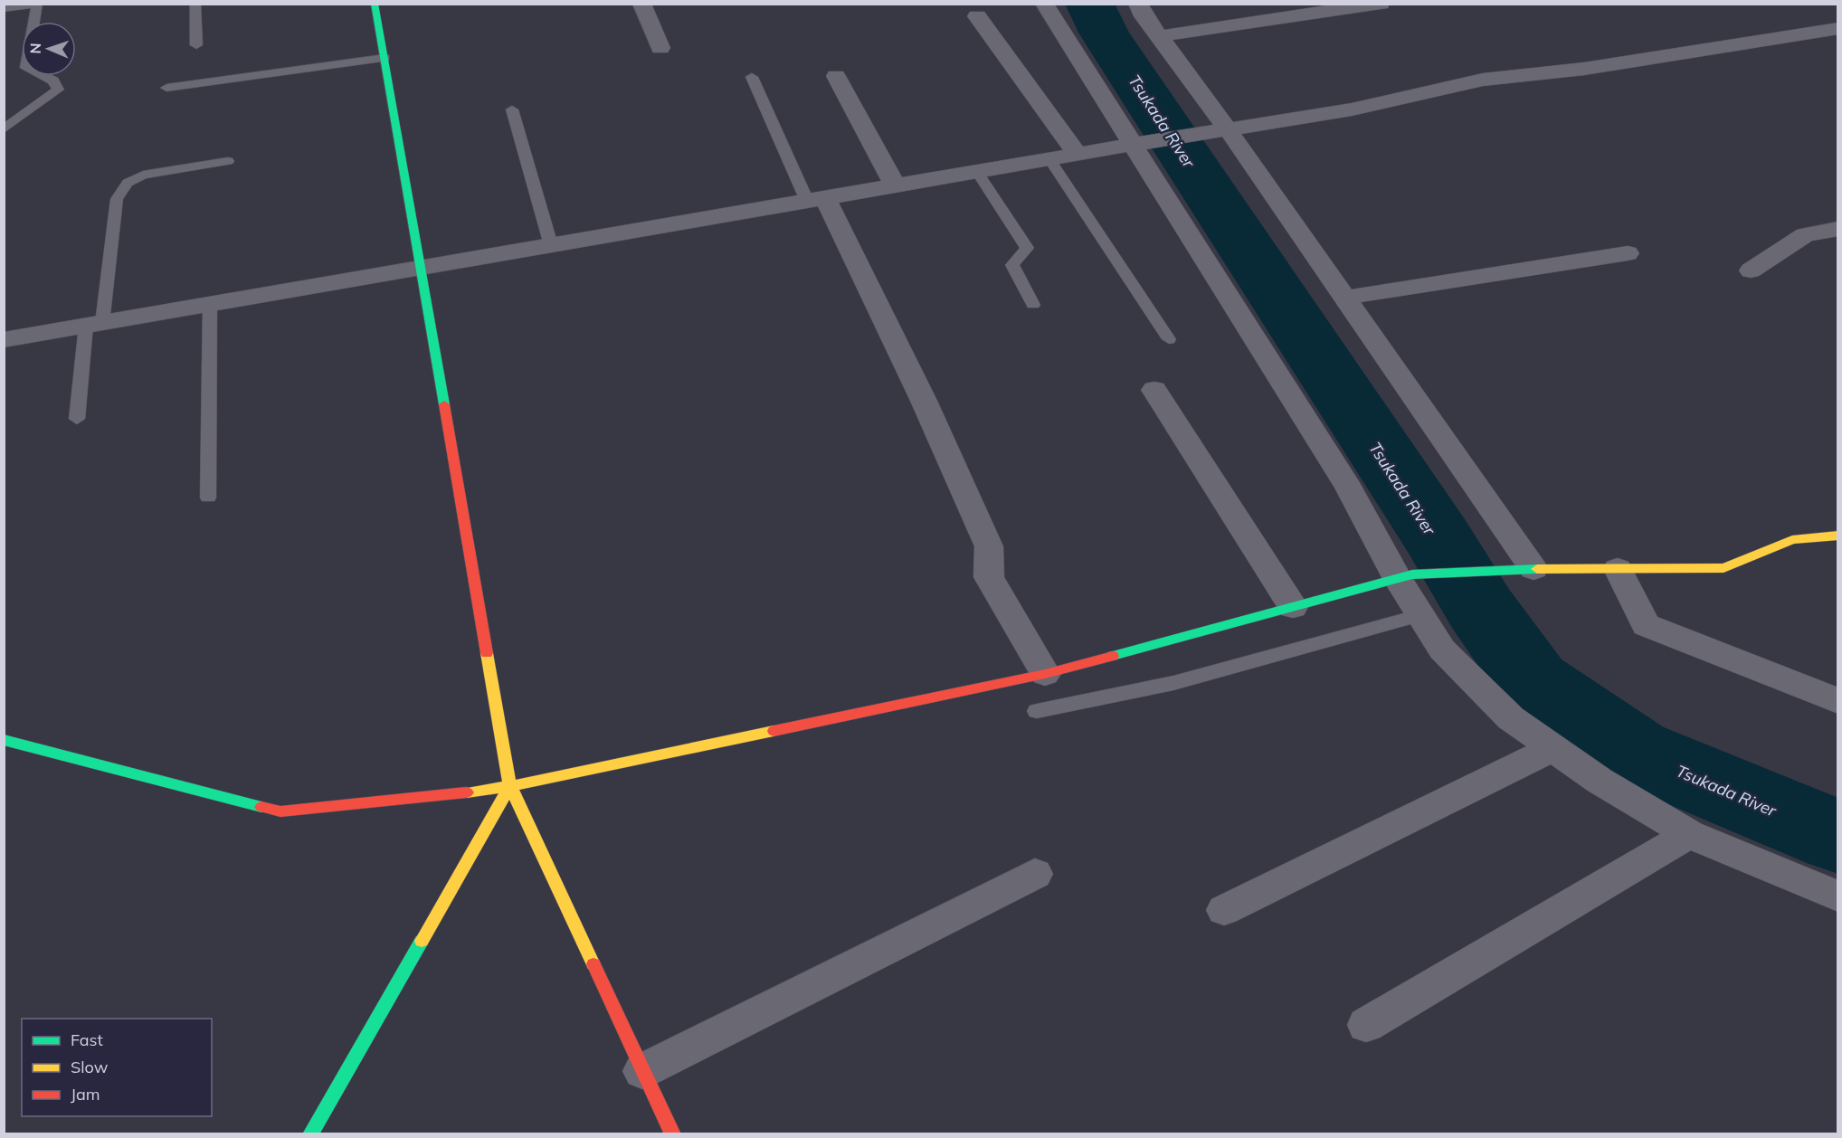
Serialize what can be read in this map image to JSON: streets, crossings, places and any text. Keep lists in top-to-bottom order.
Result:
{
  "water": ["Tsukada River"],
  "legend": ["Fast", "Slow", "Jam"],
  "north": "left"
}
